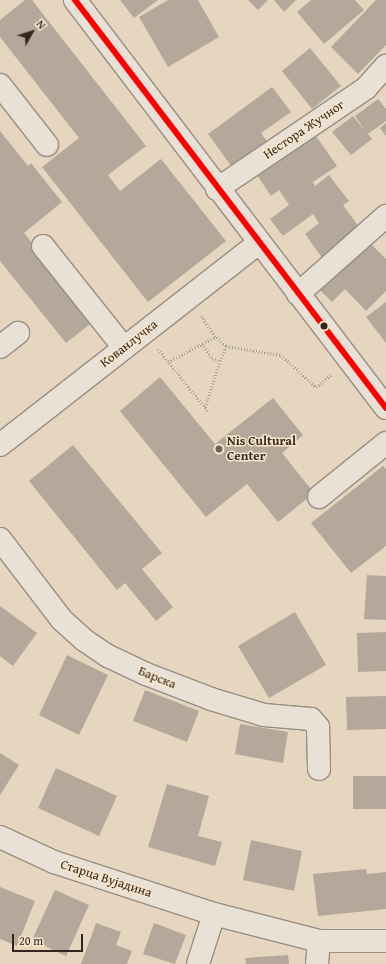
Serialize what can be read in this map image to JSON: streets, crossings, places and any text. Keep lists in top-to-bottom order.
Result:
{
  "streets": {
    "street": [
      "Нестора Жучног",
      "Кованлучка",
      "Барска",
      "Старца Вујадина"
    ]
  },
  "places": ["Nis Cultural Center"],
  "scale_bar": "20 m",
  "north": "top right"
}
